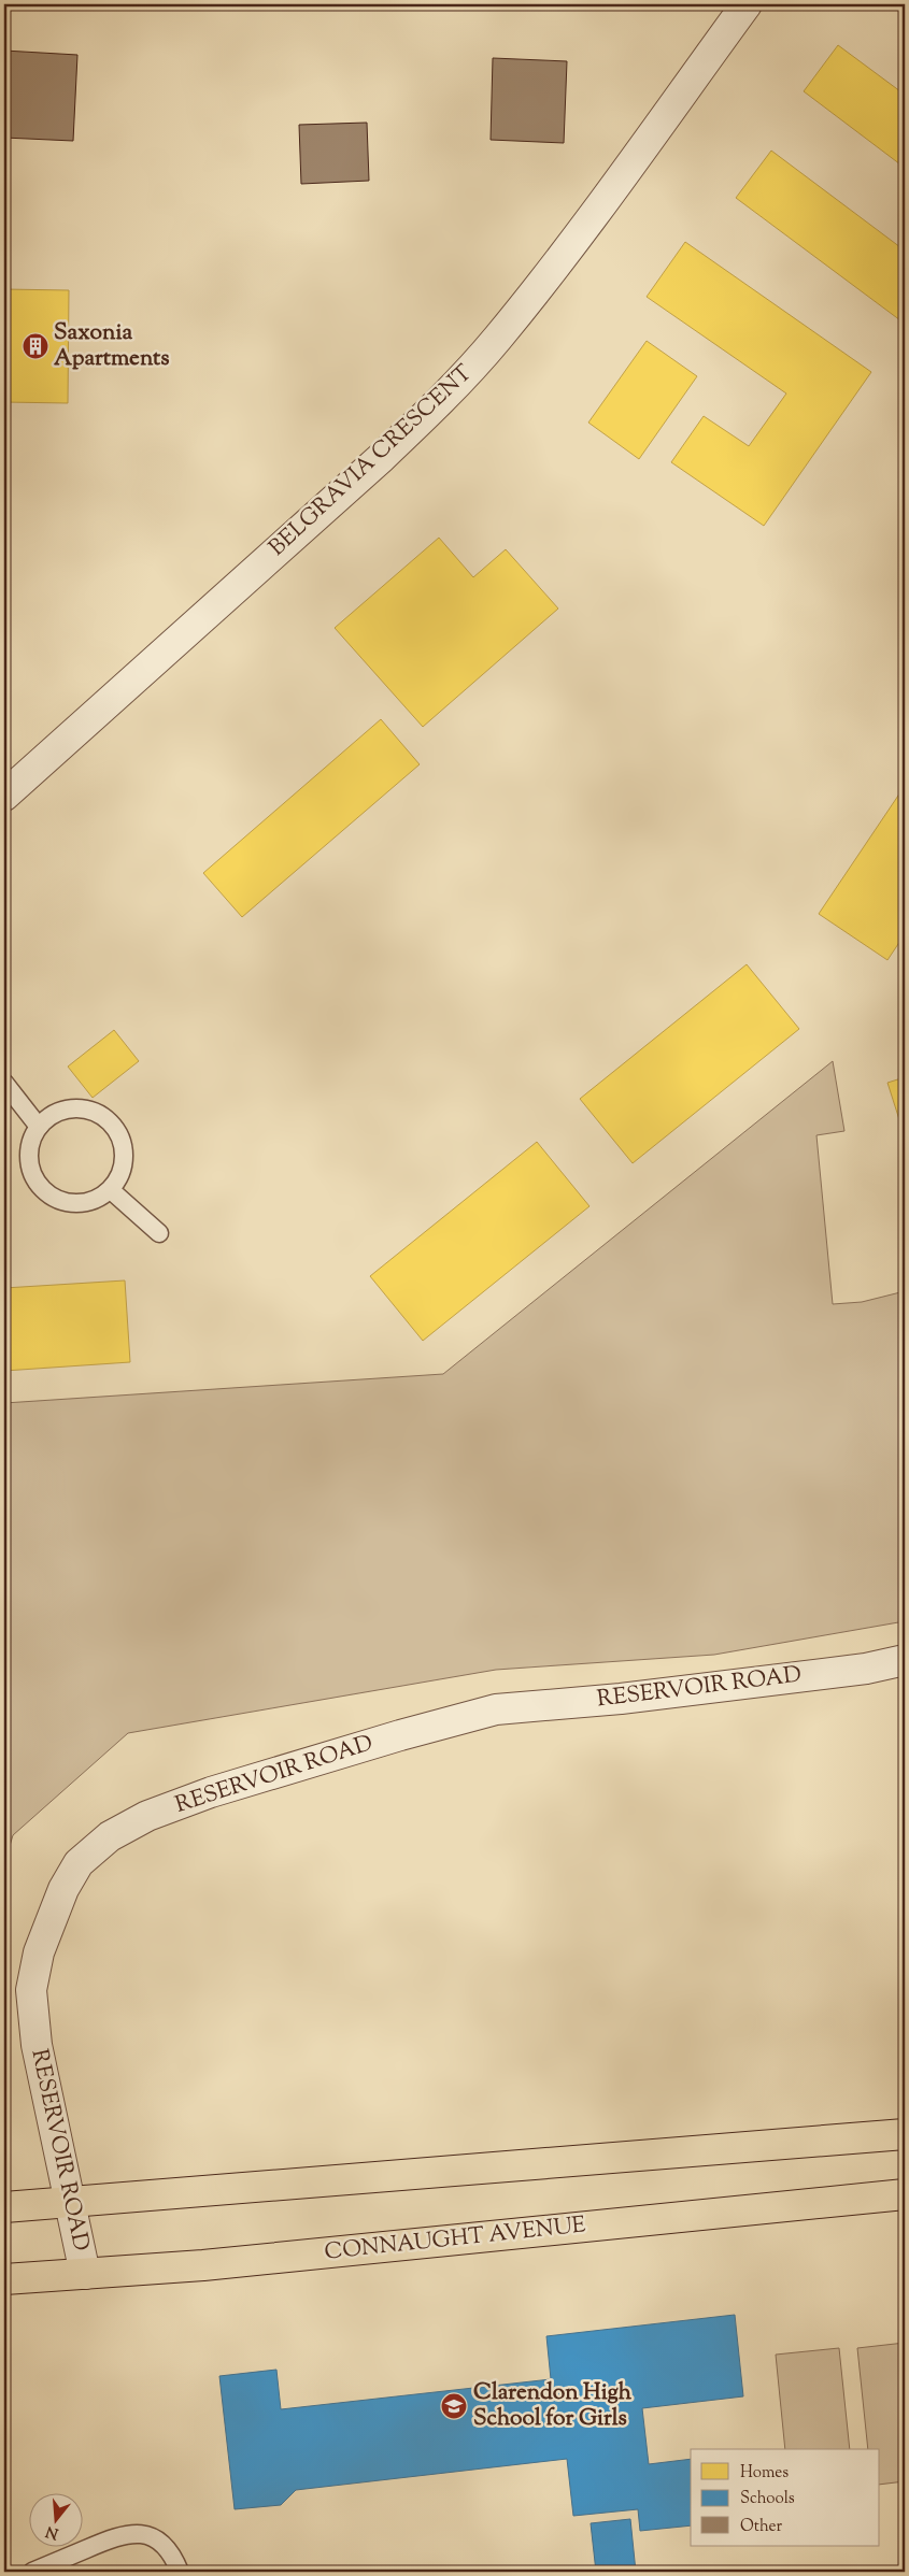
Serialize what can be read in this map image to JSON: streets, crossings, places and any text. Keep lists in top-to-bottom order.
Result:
{
  "streets": {
    "main road": ["CONNAUGHT AVENUE"],
    "street": ["BELGRAVIA CRESCENT", "RESERVOIR ROAD"]
  },
  "crossings": [
    ["RESERVOIR ROAD", "CONNAUGHT AVENUE"]
  ],
  "places": {
    "building": ["Saxonia Apartments"],
    "school or university": ["Clarendon High School for Girls"]
  },
  "legend": ["Homes", "Schools", "Other"],
  "north": "bottom"
}
